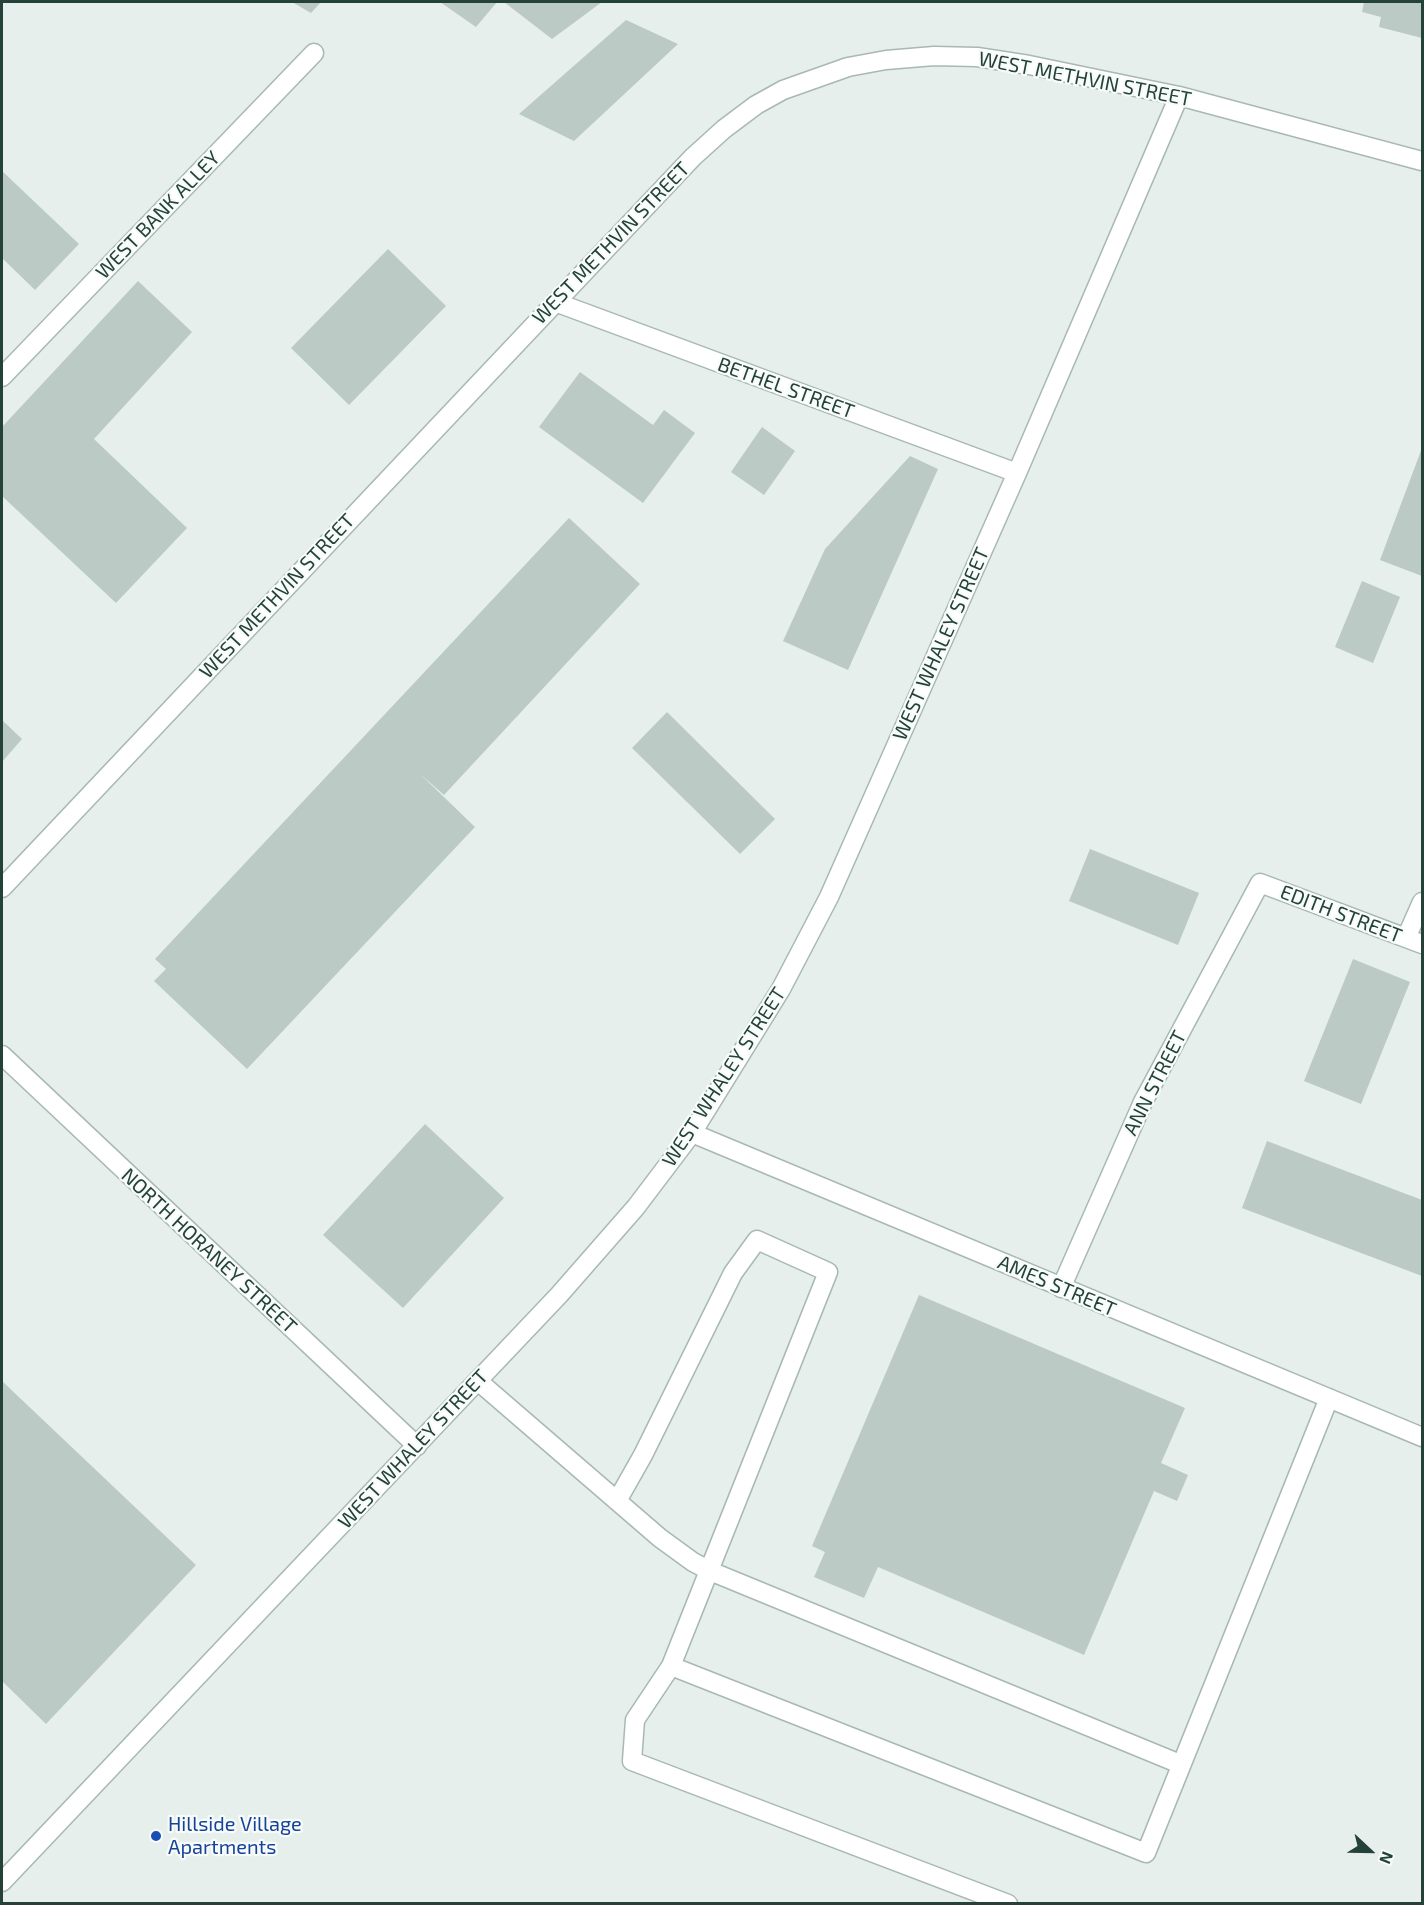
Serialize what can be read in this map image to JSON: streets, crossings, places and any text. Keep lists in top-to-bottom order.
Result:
{
  "streets": {
    "street": [
      "WEST METHVIN STREET",
      "WEST BANK ALLEY",
      "BETHEL STREET",
      "WEST WHALEY STREET",
      "EDITH STREET",
      "ANN STREET",
      "NORTH HORANEY STREET",
      "AMES STREET"
    ]
  },
  "crossings": [
    ["WEST METHVIN STREET", "BETHEL STREET"],
    ["WEST METHVIN STREET", "WEST WHALEY STREET"],
    ["BETHEL STREET", "WEST WHALEY STREET"],
    ["WEST WHALEY STREET", "NORTH HORANEY STREET"],
    ["WEST WHALEY STREET", "AMES STREET"],
    ["EDITH STREET", "ANN STREET"],
    ["ANN STREET", "AMES STREET"]
  ],
  "places": ["Hillside Village Apartments"],
  "north": "right"
}
